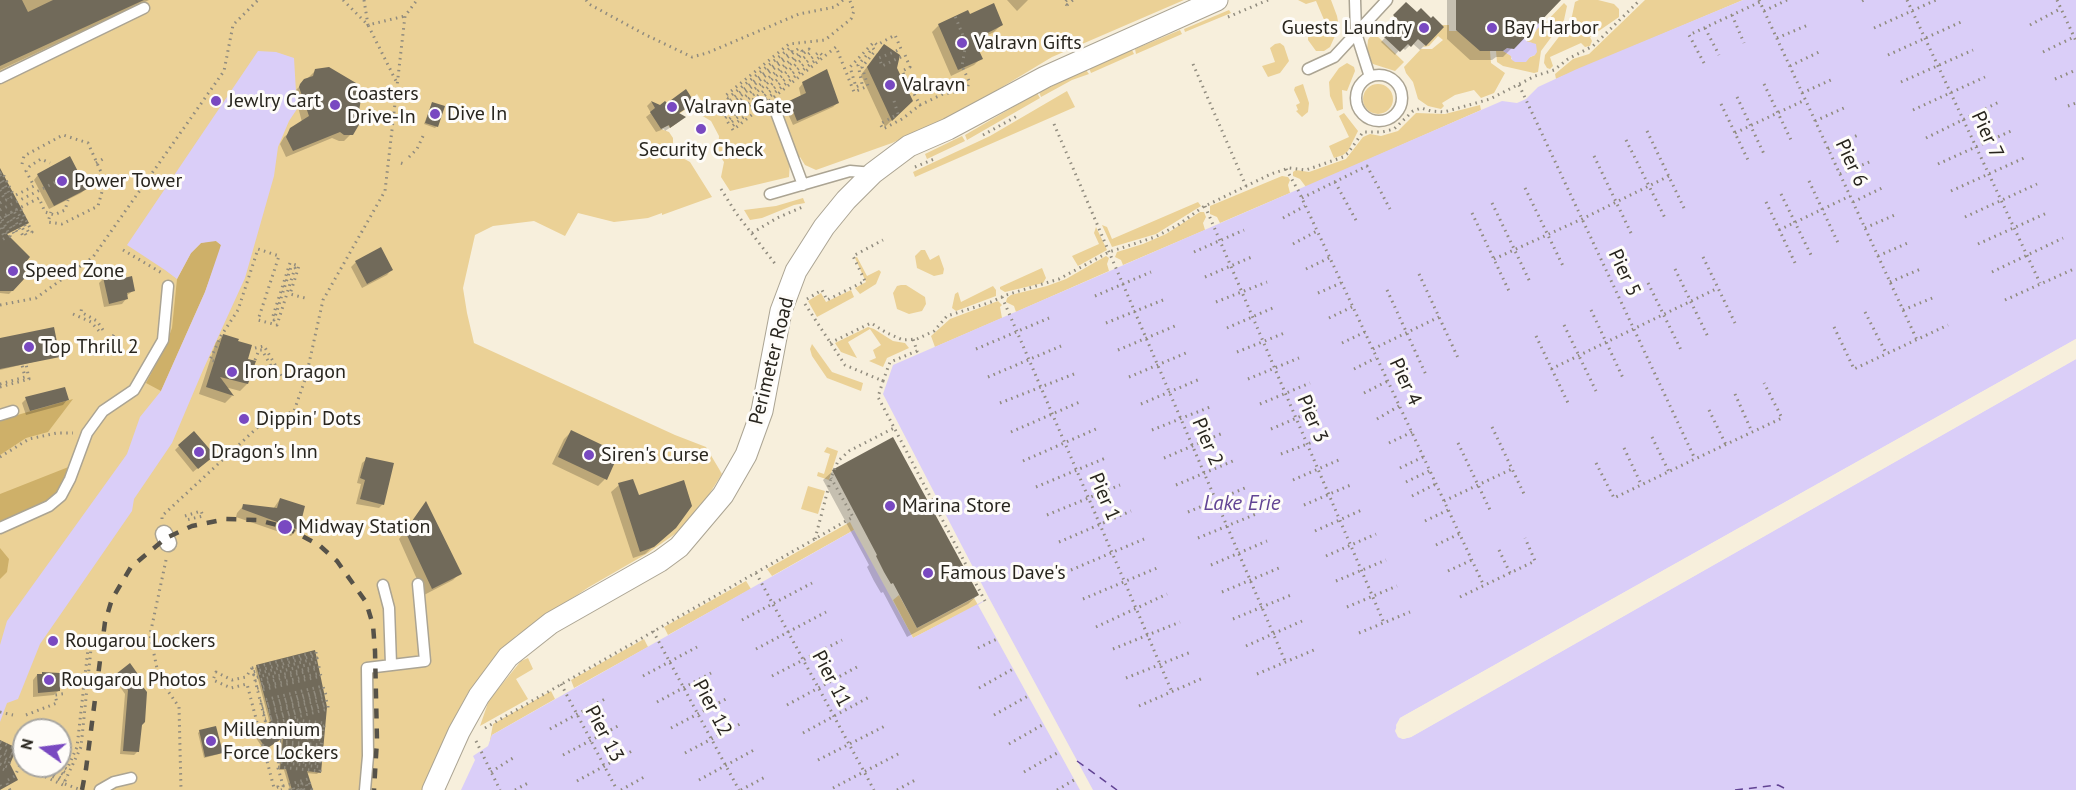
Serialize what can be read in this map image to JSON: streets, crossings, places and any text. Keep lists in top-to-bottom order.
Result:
{
  "streets": {
    "street": ["Perimeter Road"],
    "path": [
      "Pier 7",
      "Pier 6",
      "Pier 5",
      "Pier 4",
      "Pier 3",
      "Pier 2",
      "Pier 1",
      "Pier 11",
      "Pier 12",
      "Pier 13"
    ]
  },
  "water": ["Lake Erie"],
  "places": [
    "Guests Laundry",
    "Bay Harbor",
    "Valravn Gifts",
    "Valravn",
    "Jewlry Cart",
    "Coasters Drive-In",
    "Valravn Gate",
    "Dive In",
    "Security Check",
    "Power Tower",
    "Speed Zone",
    "Top Thrill 2",
    "Iron Dragon",
    "Dippin' Dots",
    "Dragon's Inn",
    "Siren's Curse",
    "Marina Store",
    "Midway Station",
    "Famous Dave's",
    "Rougarou Lockers",
    "Rougarou Photos",
    "Millennium Force Lockers"
  ],
  "north": "left"
}
